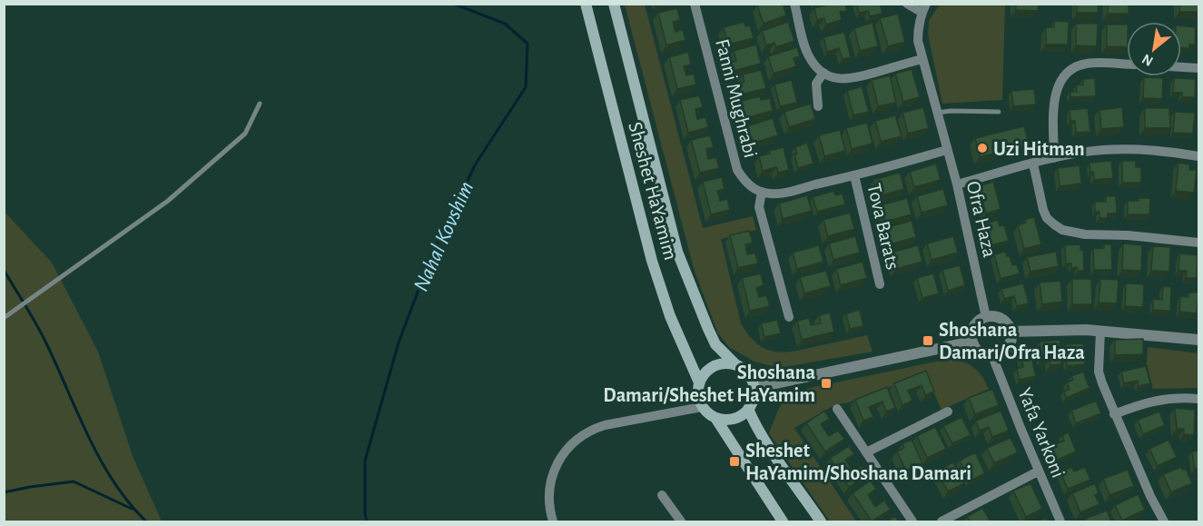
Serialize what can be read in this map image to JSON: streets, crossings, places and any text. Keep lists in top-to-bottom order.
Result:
{
  "streets": {
    "main road": ["Sheshet HaYamim"],
    "street": [
      "Fanni Mughrabi",
      "Ofra Haza",
      "Tova Barats",
      "Yafa Yarkoni"
    ]
  },
  "crossings": [
    ["Fanni Mughrabi", "Tova Barats"],
    ["Ofra Haza", "Tova Barats"],
    ["Ofra Haza", "Yafa Yarkoni"]
  ],
  "water": ["Nahal Kovshim"],
  "places": {
    "other": ["Uzi Hitman"],
    "transit": ["Shoshana Damari/Ofra Haza", "Shoshana Damari/Sheshet HaYamim", "Sheshet HaYamim/Shoshana Damari"]
  },
  "north": "bottom left"
}
